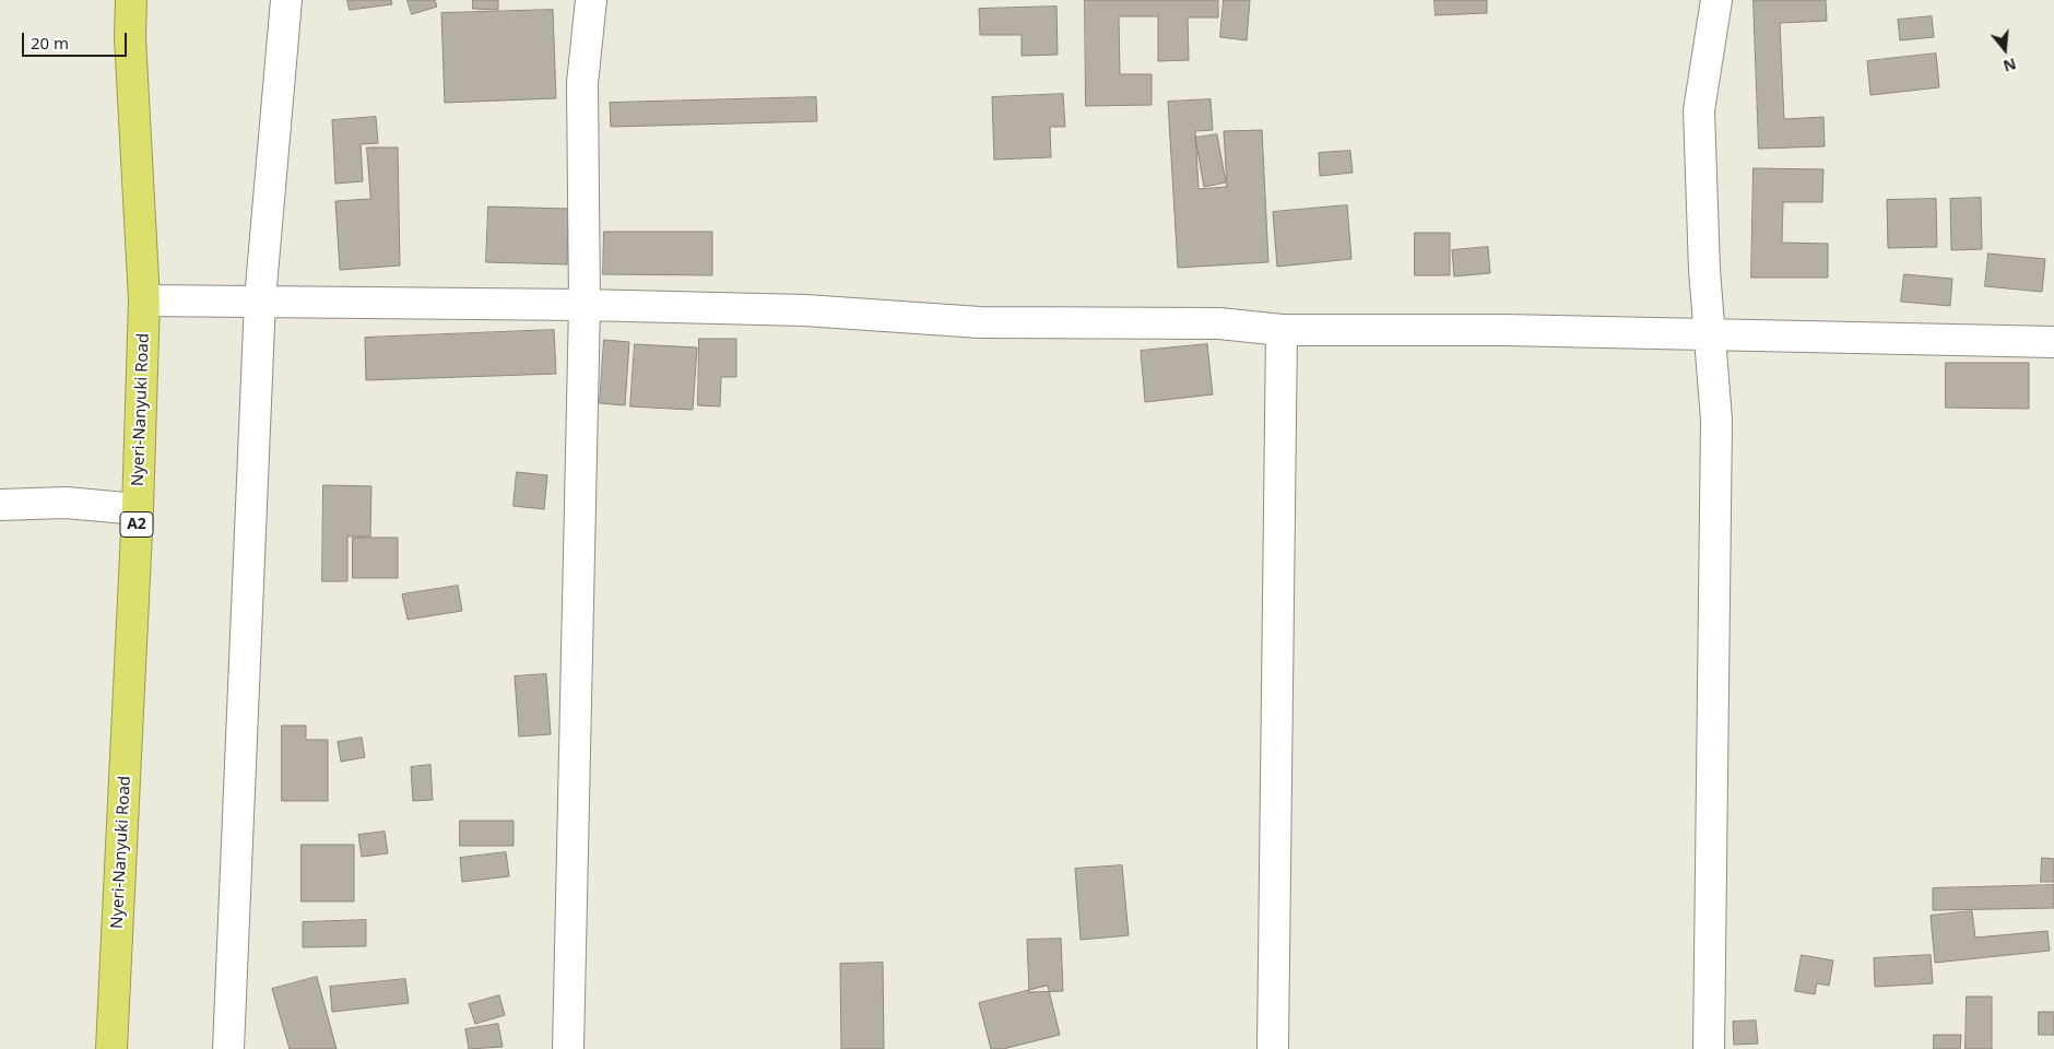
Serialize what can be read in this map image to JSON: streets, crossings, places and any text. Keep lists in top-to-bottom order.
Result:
{
  "streets": {
    "highway": ["Nyeri-Nanyuki Road", "A2"]
  },
  "scale_bar": "20 m",
  "north": "bottom"
}
